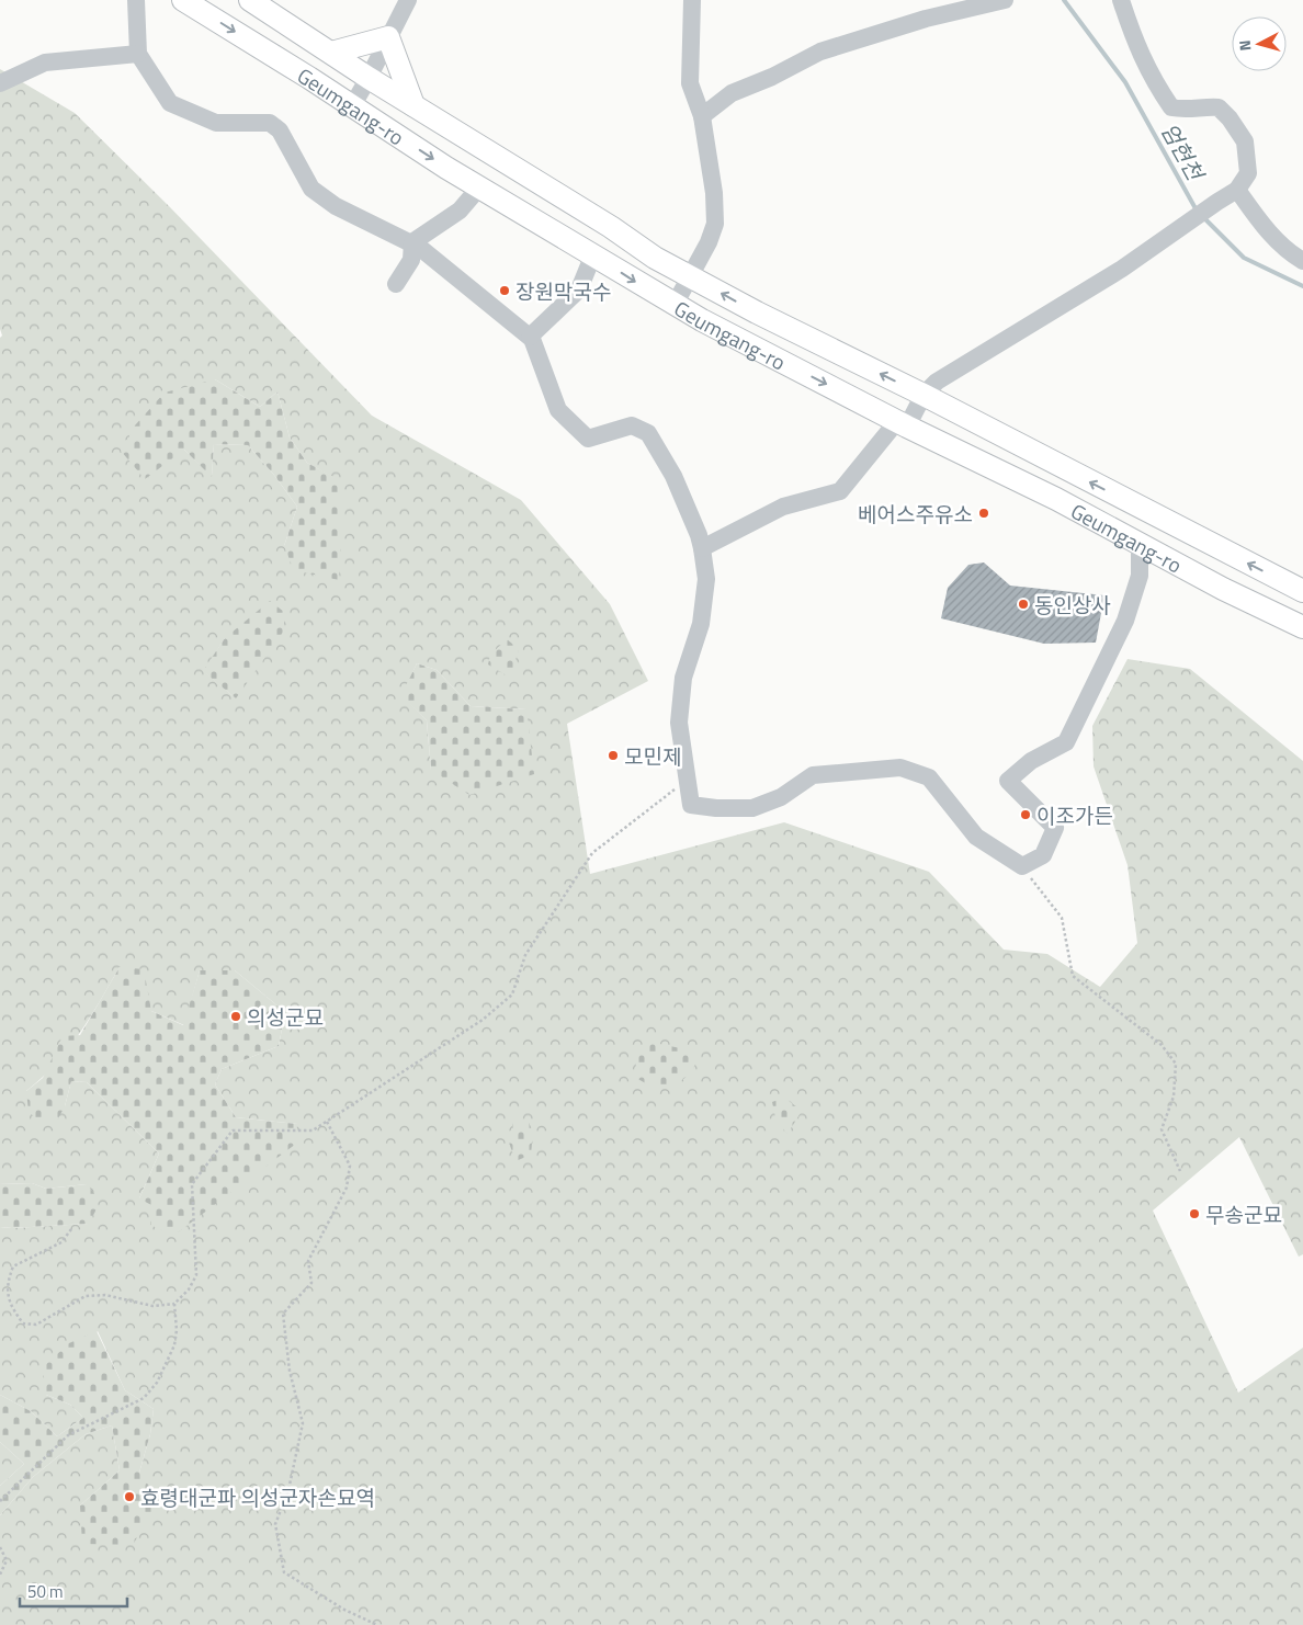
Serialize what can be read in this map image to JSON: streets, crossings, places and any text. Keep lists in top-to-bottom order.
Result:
{
  "streets": {
    "main road": ["Geumgang-ro"]
  },
  "water": ["엄현천"],
  "places": [
    "장원막국수",
    "베어스주유소",
    "동인상사",
    "모민제",
    "이조가든",
    "의성군묘",
    "무송군묘",
    "효령대군파 의성군자손묘역"
  ],
  "scale_bar": "50 m",
  "north": "left"
}
